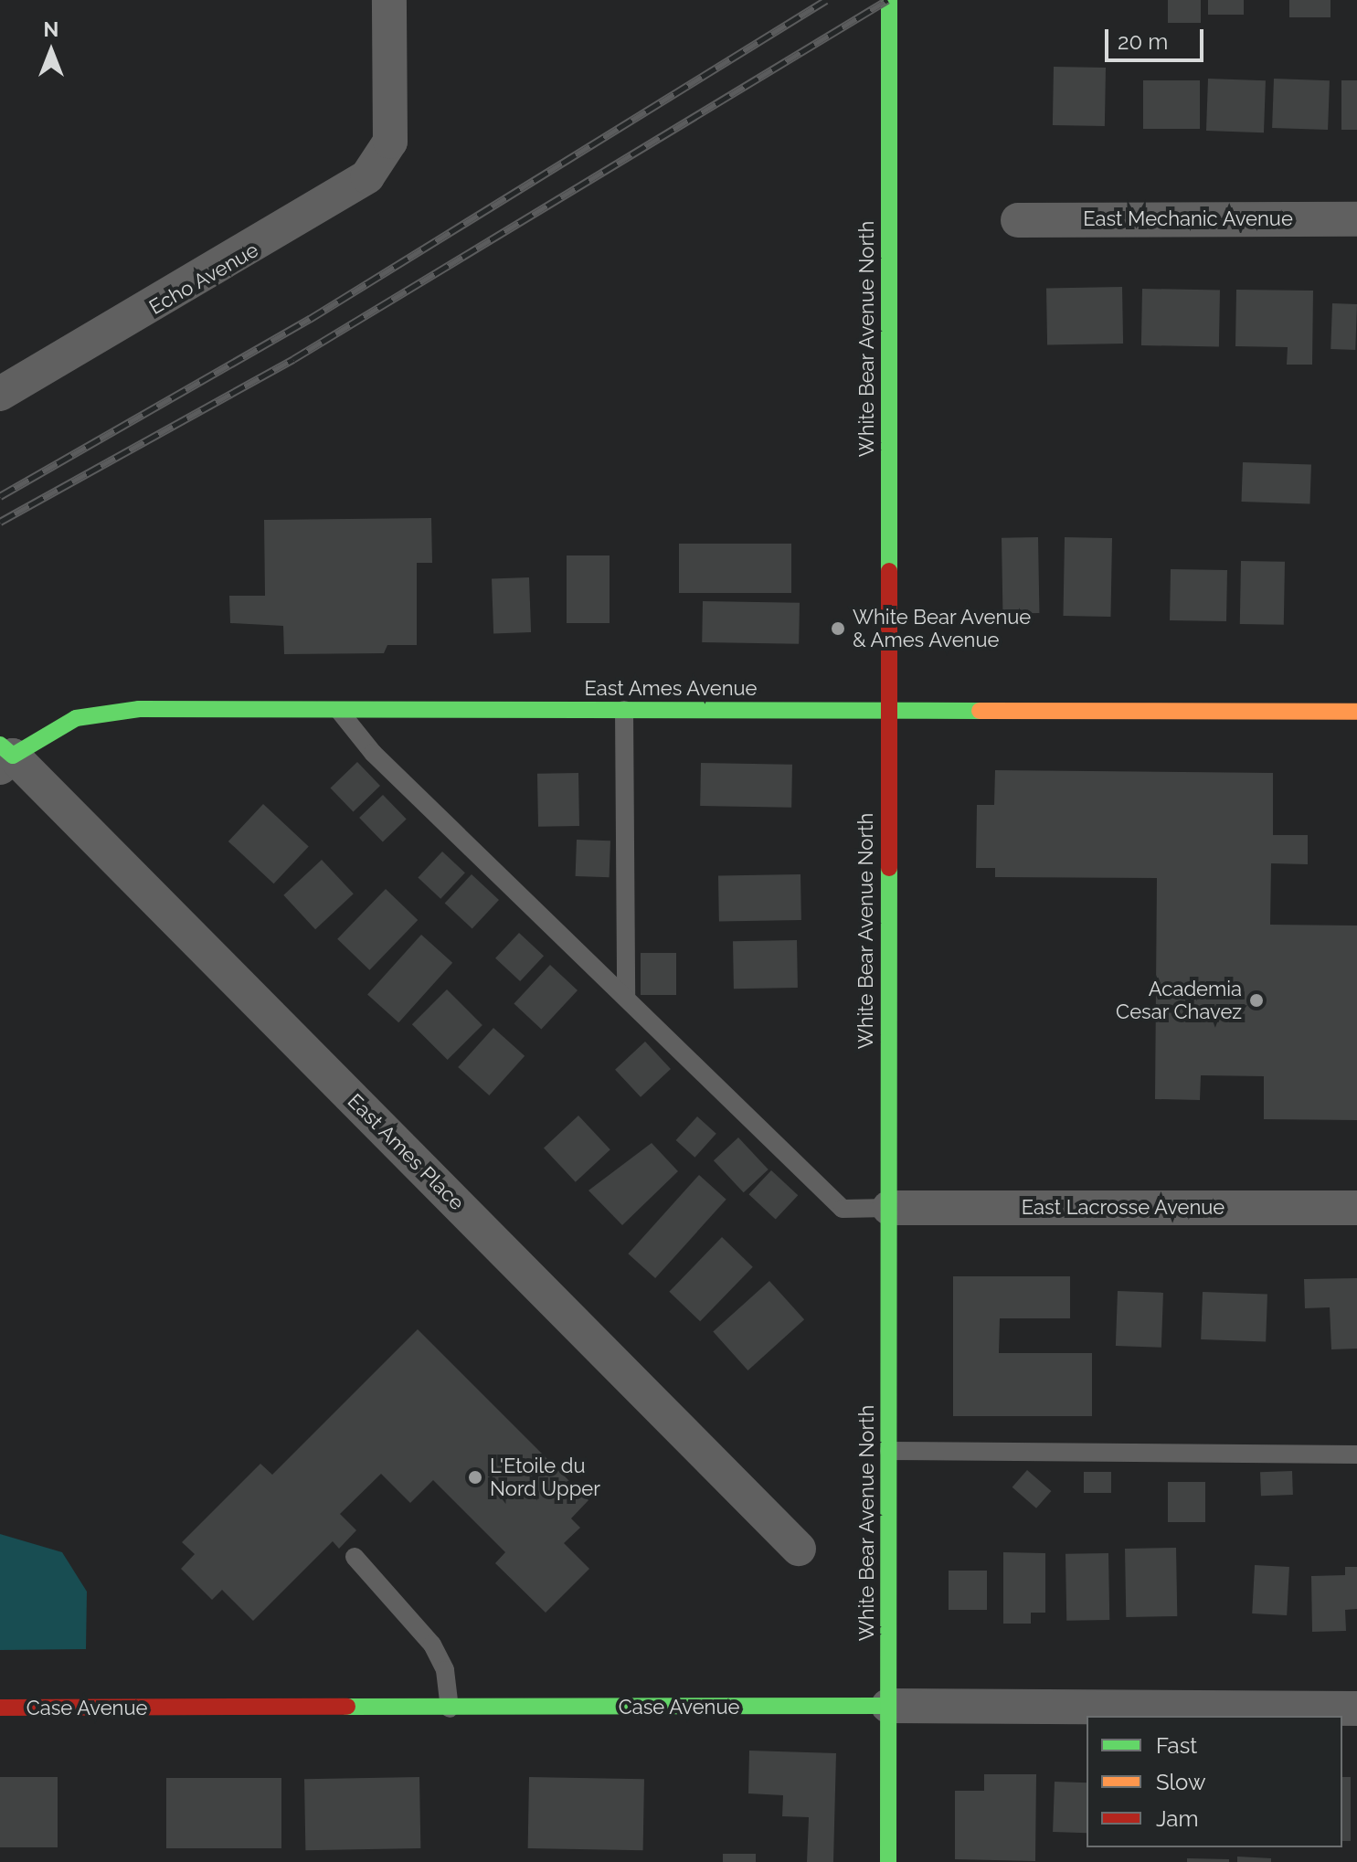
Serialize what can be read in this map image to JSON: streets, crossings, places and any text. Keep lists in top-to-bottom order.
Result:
{
  "streets": {
    "street": [
      "East Mechanic Avenue",
      "Echo Avenue",
      "White Bear Avenue North",
      "East Ames Avenue",
      "East Ames Place",
      "East Lacrosse Avenue",
      "Case Avenue"
    ]
  },
  "crossings": [
    ["White Bear Avenue North", "East Ames Avenue"],
    ["White Bear Avenue North", "East Lacrosse Avenue"],
    ["White Bear Avenue North", "Case Avenue"],
    ["East Ames Avenue", "East Ames Place"]
  ],
  "places": ["White Bear Avenue & Ames Avenue", "Academia Cesar Chavez", "L'Etoile du Nord Upper"],
  "legend": ["Fast", "Slow", "Jam"],
  "scale_bar": "20 m",
  "north": "top"
}
